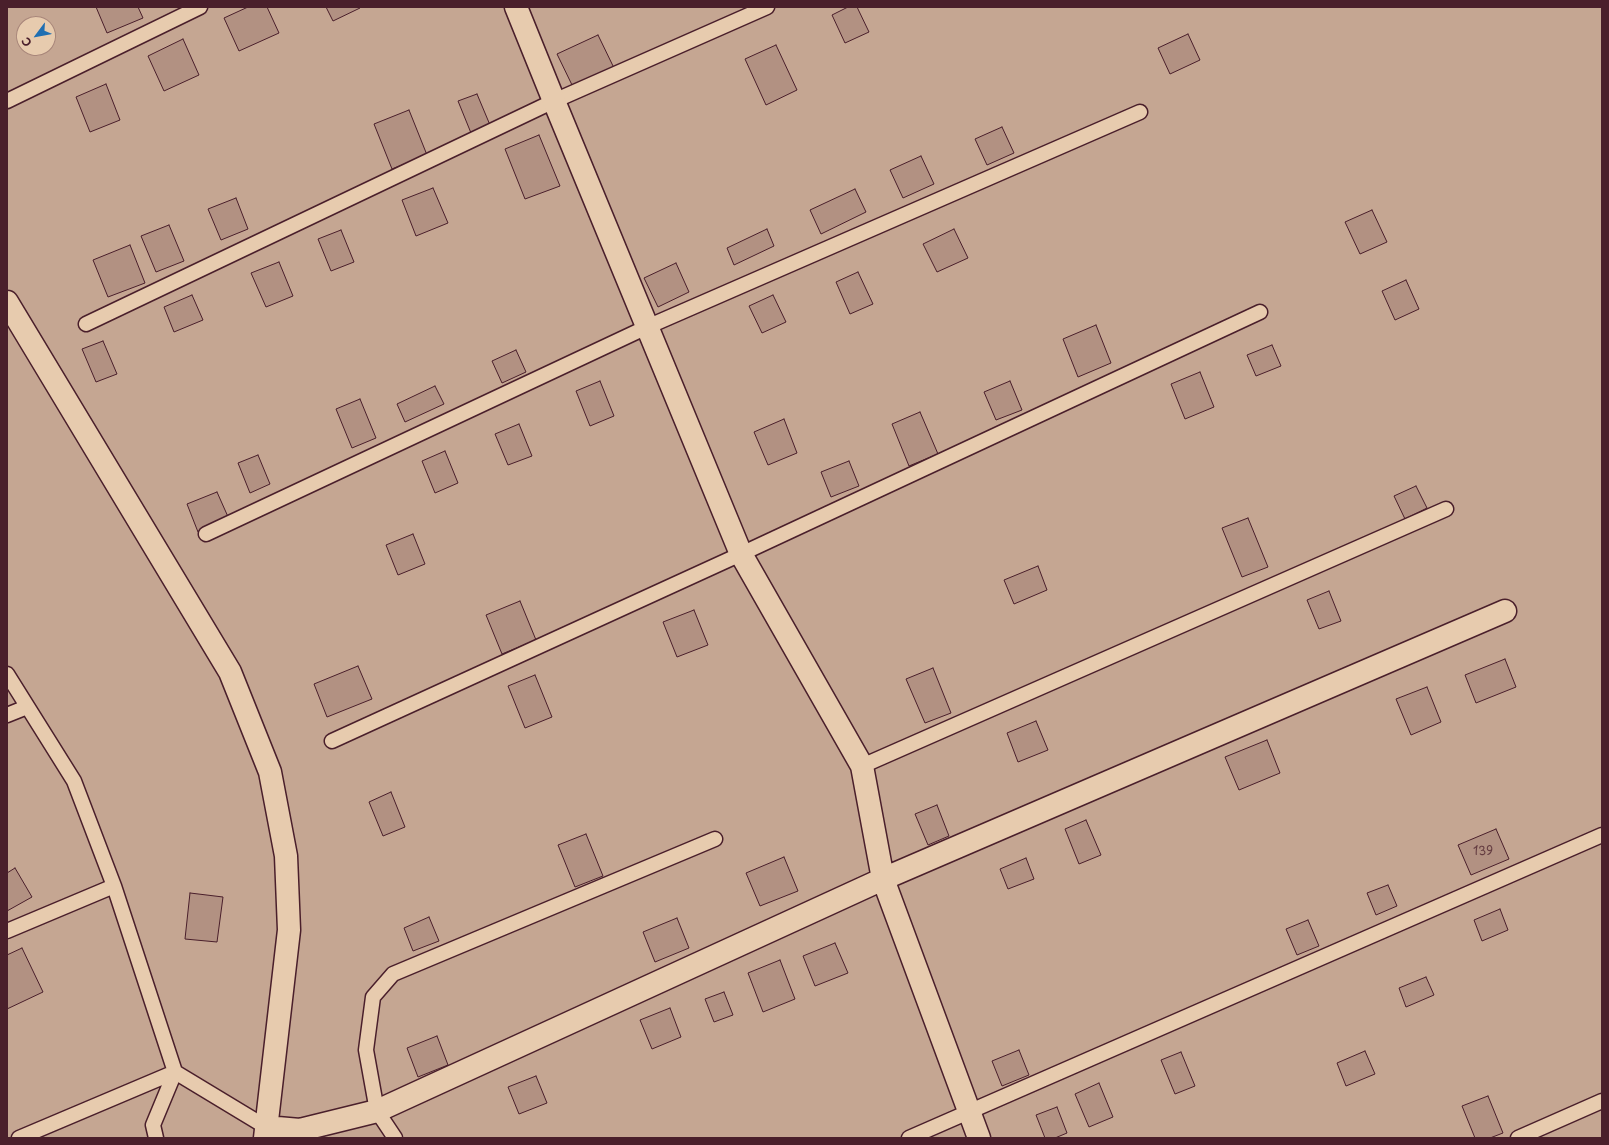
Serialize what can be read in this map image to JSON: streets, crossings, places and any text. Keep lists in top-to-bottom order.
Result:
{
  "house_numbers": ["139"],
  "north": "bottom left"
}
